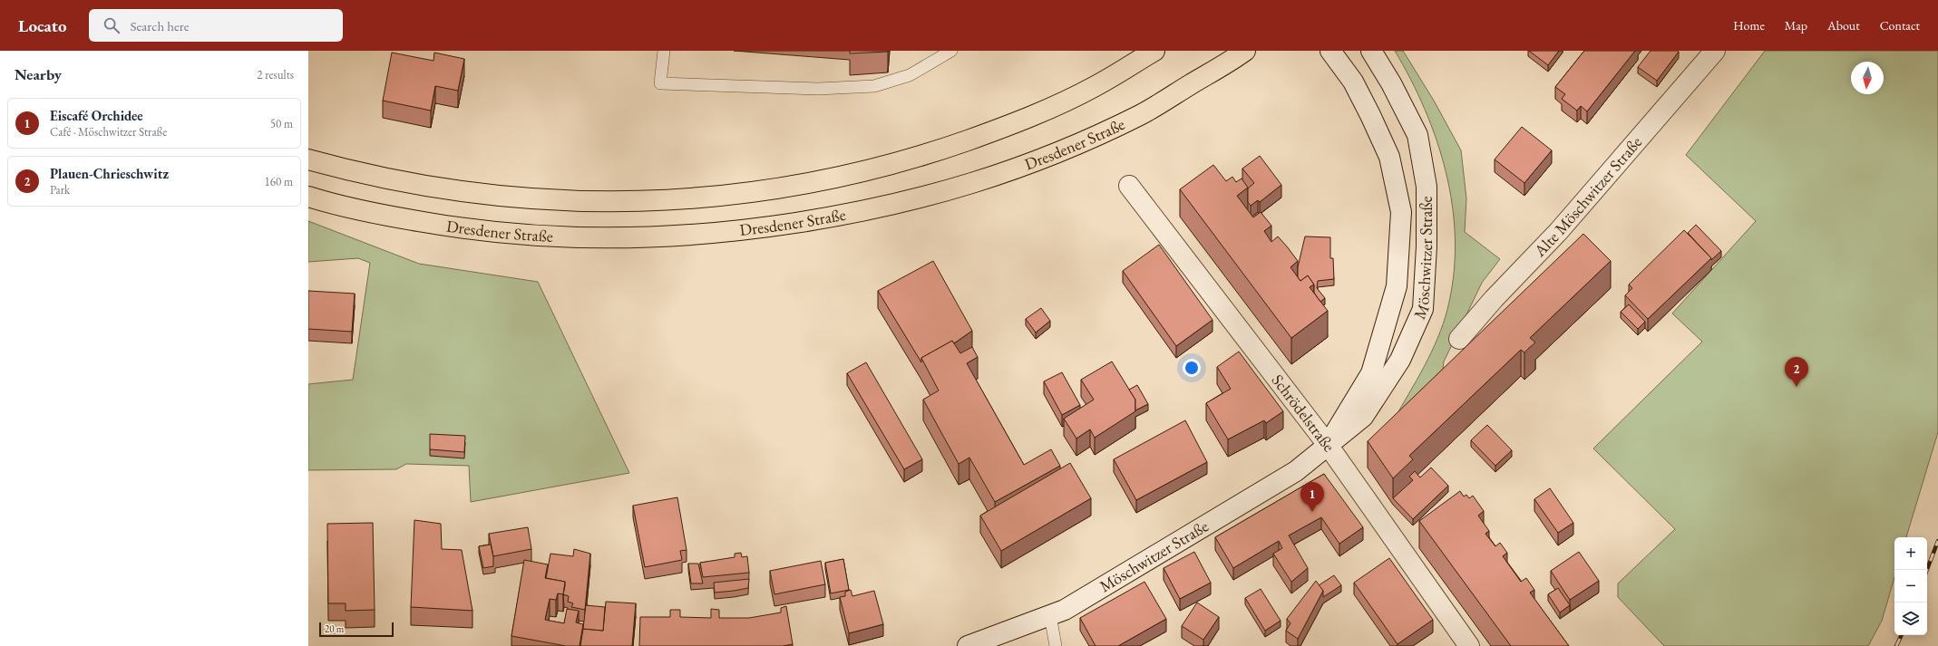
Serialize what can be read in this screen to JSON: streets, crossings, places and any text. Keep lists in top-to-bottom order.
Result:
{
  "streets": {
    "main road": [
      "Dresdener Straße",
      "Alte Möschwitzer Straße",
      "Möschwitzer Straße",
      "Schrödelstraße"
    ]
  },
  "crossings": [
    ["Möschwitzer Straße", "Schrödelstraße"]
  ],
  "scale_bar": "20 m",
  "north": "bottom",
  "page": {
    "header": "Locato",
    "search": "Search here",
    "nav": [
      "Home",
      "Map",
      "About",
      "Contact"
    ],
    "heading": ["Nearby", "2 results"],
    "list": [
      {
        "mark": "1",
        "name": "Eiscafé Orchidee",
        "note": "Café · Möschwitzer Straße",
        "value": "50 m"
      },
      {
        "mark": "2",
        "name": "Plauen-Chrieschwitz",
        "note": "Park",
        "value": "160 m"
      }
    ],
    "pins": ["2", "1"],
    "map_buttons": ["+", "−"],
    "scale": "20 m"
  }
}
